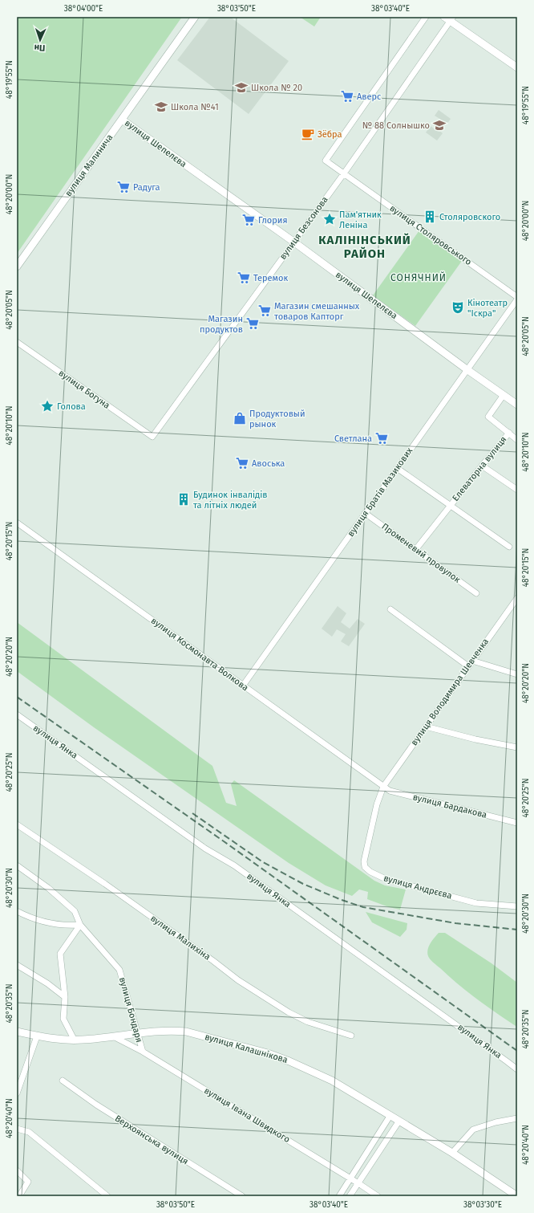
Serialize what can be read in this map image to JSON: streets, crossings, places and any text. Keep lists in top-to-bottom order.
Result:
{
  "streets": {
    "street": [
      "вулиця Шепелєва",
      "вулиця Малинича",
      "вулиця Безсонова",
      "вулиця Столяровського",
      "вулиця Богуна",
      "Елеваторна вулиця",
      "вулиця Братів Мазикових",
      "Променевий провулок",
      "вулиця Космонавта Волкова",
      "вулиця Володимира Шевченка",
      "вулиця Янка",
      "вулиця Бардакова",
      "вулиця Андрєєва",
      "вулиця Малихіна",
      "вулиця Бондаря",
      "вулиця Калашнікова",
      "вулиця Івана Швидкого",
      "Верхоянська вулиця"
    ]
  },
  "crossings": [
    ["вулиця Шепелєва", "вулиця Малинича"],
    ["вулиця Шепелєва", "вулиця Безсонова"],
    ["вулиця Шепелєва", "вулиця Братів Мазикових"],
    ["вулиця Безсонова", "вулиця Столяровського"],
    ["вулиця Безсонова", "вулиця Богуна"],
    ["Елеваторна вулиця", "вулиця Братів Мазикових"],
    ["Елеваторна вулиця", "Променевий провулок"],
    ["вулиця Братів Мазикових", "Променевий провулок"],
    ["вулиця Братів Мазикових", "вулиця Космонавта Волкова"],
    ["вулиця Космонавта Волкова", "вулиця Володимира Шевченка"],
    ["вулиця Космонавта Волкова", "вулиця Бардакова"],
    ["вулиця Космонавта Волкова", "вулиця Андрєєва"],
    ["вулиця Володимира Шевченка", "вулиця Бардакова"],
    ["вулиця Володимира Шевченка", "вулиця Андрєєва"],
    ["вулиця Бардакова", "вулиця Андрєєва"],
    ["вулиця Бондаря", "вулиця Калашнікова"],
    ["вулиця Бондаря", "вулиця Івана Швидкого"],
    ["вулиця Калашнікова", "вулиця Івана Швидкого"]
  ],
  "districts": ["КАЛІНІНСЬКИЙ РАЙОН", "СОНЯЧНИЙ"],
  "places": {
    "school or university": ["Школа № 20", "Школа №41", "№ 88 Солнышко"],
    "supermarket": [
      "Аверс",
      "Радуга",
      "Глория",
      "Теремок",
      "Магазин смешанных товаров Капторг",
      "Магазин продуктов",
      "Светлана",
      "Авоська"
    ],
    "cafe": ["Зёбра"],
    "building": ["Столяровского", "Будинок інвалідів та літніх людей"],
    "place": ["Пам'ятник Леніна", "Голова"],
    "theatre": ["Кінотеатр \"Іскра\""],
    "shop": ["Продуктовый рынок"]
  },
  "north": "bottom",
  "coordinates": [
    "38°04'00\"E",
    "38°03'50\"E",
    "38°03'40\"E",
    "48°19'55\"N",
    "48°20'00\"N",
    "48°20'05\"N",
    "48°20'10\"N",
    "48°20'15\"N",
    "48°20'20\"N",
    "48°20'25\"N",
    "48°20'30\"N",
    "48°20'35\"N",
    "48°20'40\"N",
    "38°03'30\"E"
  ]
}
